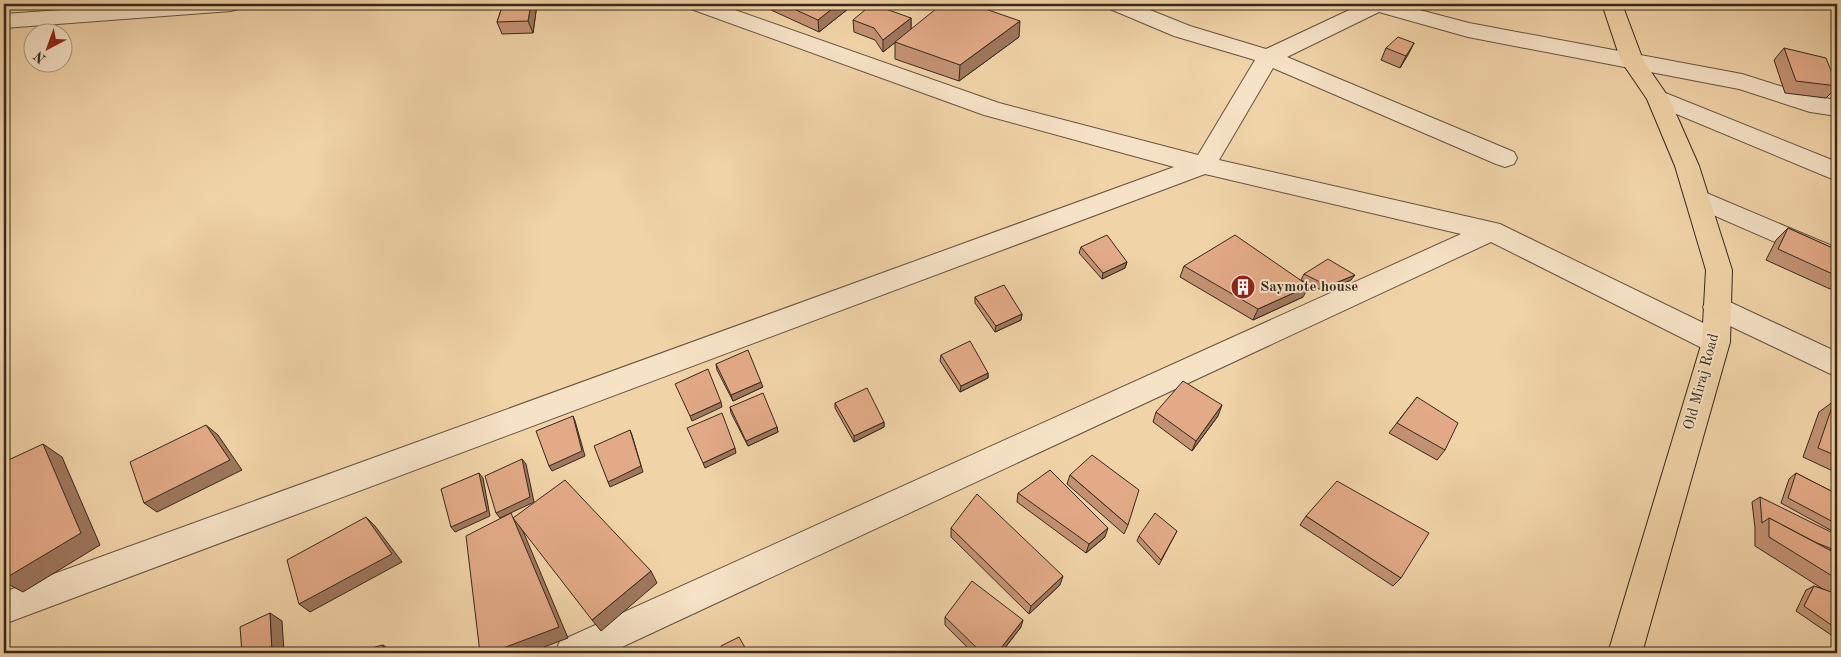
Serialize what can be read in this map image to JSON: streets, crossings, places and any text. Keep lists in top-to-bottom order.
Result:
{
  "streets": {
    "main road": ["Old Miraj Road"]
  },
  "places": {
    "building": ["Saymote house"]
  },
  "north": "bottom left"
}
